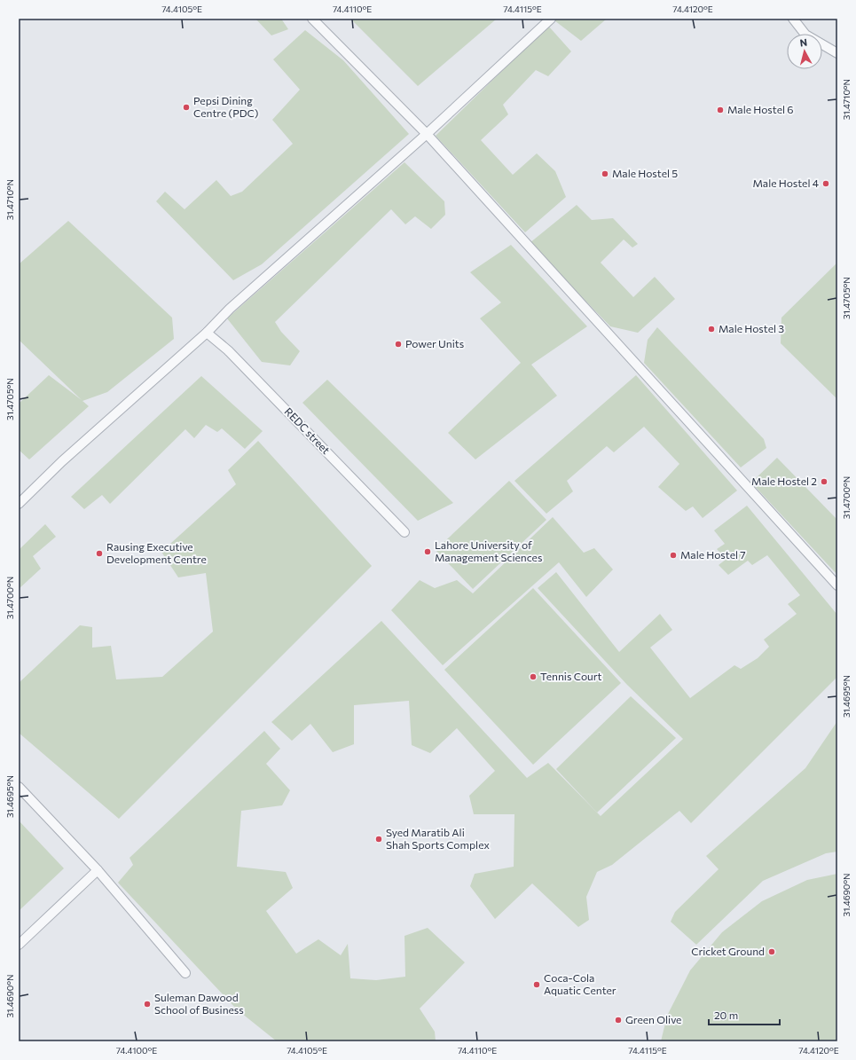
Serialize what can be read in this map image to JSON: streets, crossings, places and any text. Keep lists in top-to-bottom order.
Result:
{
  "streets": {
    "lane": ["REDC street"]
  },
  "places": [
    "Pepsi Dining Centre (PDC)",
    "Male Hostel 6",
    "Male Hostel 5",
    "Male Hostel 4",
    "Male Hostel 3",
    "Power Units",
    "Male Hostel 2",
    "Lahore University of Management Sciences",
    "Rausing Executive Development Centre",
    "Male Hostel 7",
    "Tennis Court",
    "Syed Maratib Ali Shah Sports Complex",
    "Cricket Ground",
    "Coca-Cola Aquatic Center",
    "Suleman Dawood School of Business",
    "Green Olive"
  ],
  "scale_bar": "20 m",
  "north": "top",
  "coordinates": [
    "74.4105°E",
    "74.4110°E",
    "74.4115°E",
    "74.4120°E",
    "31.4710°N",
    "31.4705°N",
    "31.4700°N",
    "31.4695°N",
    "31.4690°N",
    "74.4100°E"
  ]
}
